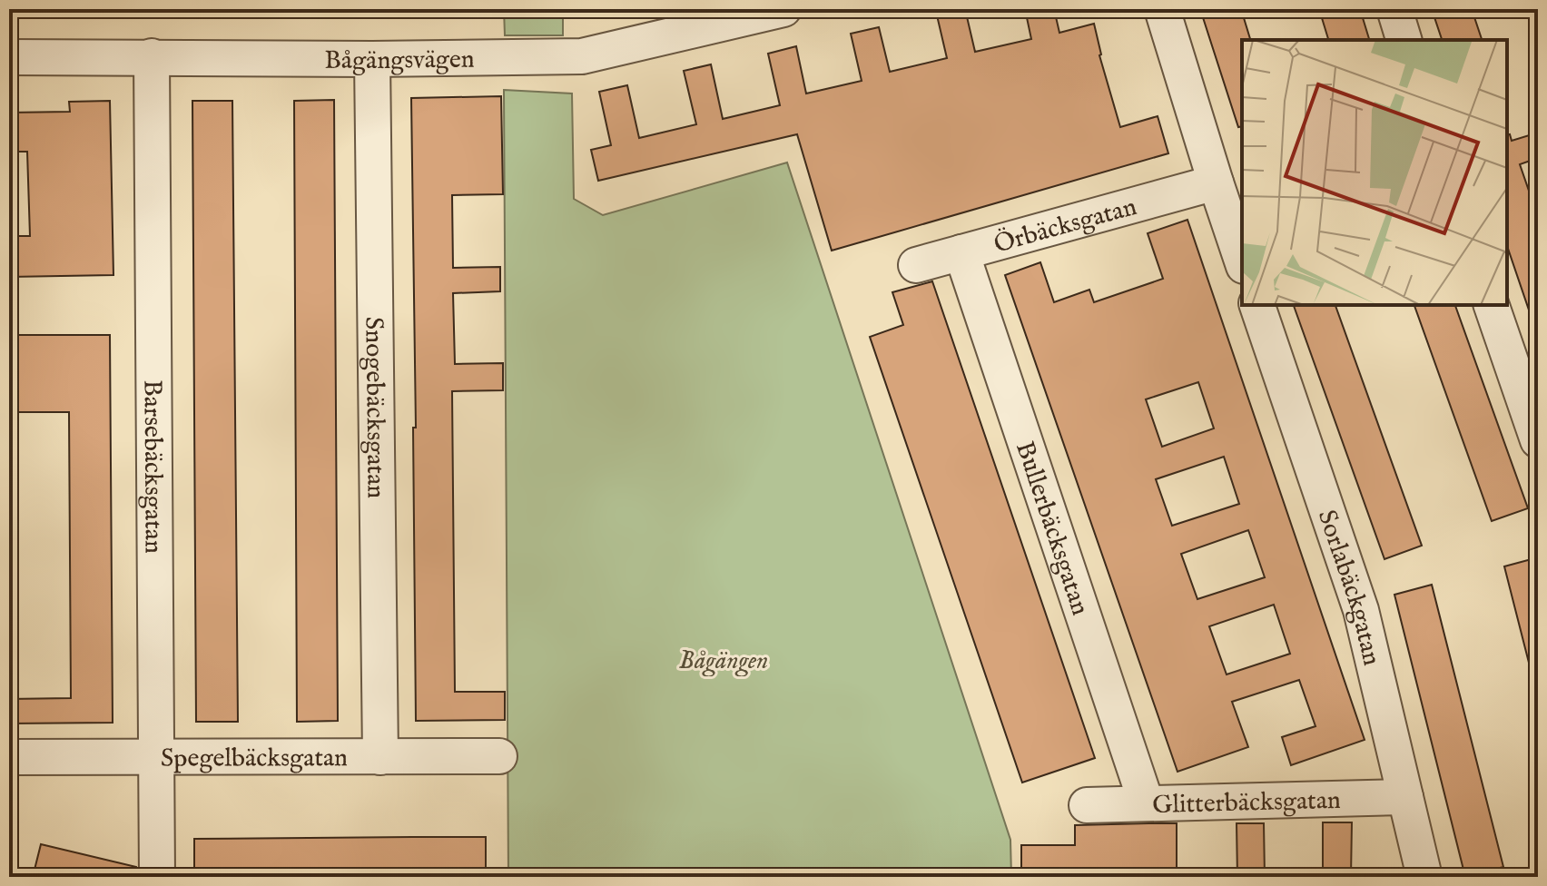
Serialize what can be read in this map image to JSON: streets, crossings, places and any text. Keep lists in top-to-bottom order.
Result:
{
  "streets": {
    "street": [
      "Bågängsvägen",
      "Örbäcksgatan",
      "Snogebäcksgatan",
      "Barsebäcksgatan",
      "Bullerbäcksgatan",
      "Sorlabäckgatan",
      "Spegelbäcksgatan",
      "Glitterbäcksgatan"
    ]
  },
  "crossings": [
    ["Bågängsvägen", "Snogebäcksgatan"],
    ["Bågängsvägen", "Barsebäcksgatan"],
    ["Örbäcksgatan", "Bullerbäcksgatan"],
    ["Snogebäcksgatan", "Spegelbäcksgatan"],
    ["Barsebäcksgatan", "Spegelbäcksgatan"],
    ["Bullerbäcksgatan", "Glitterbäcksgatan"],
    ["Sorlabäckgatan", "Glitterbäcksgatan"]
  ],
  "parks": ["Bågängen"]
}
